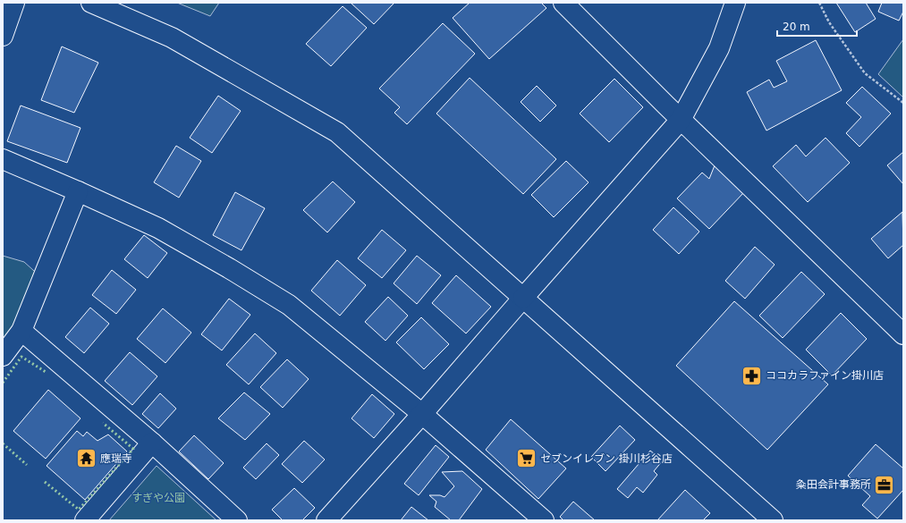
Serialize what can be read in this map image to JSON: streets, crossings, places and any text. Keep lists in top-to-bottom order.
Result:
{
  "parks": ["すぎや公園"],
  "places": {
    "pharmacy": ["ココカラファイン掛川店"],
    "temple": ["應瑞寺"],
    "supermarket": ["セブンイレブン 掛川杉谷店"],
    "office": ["粂田会計事務所"]
  },
  "scale_bar": "20 m"
}
